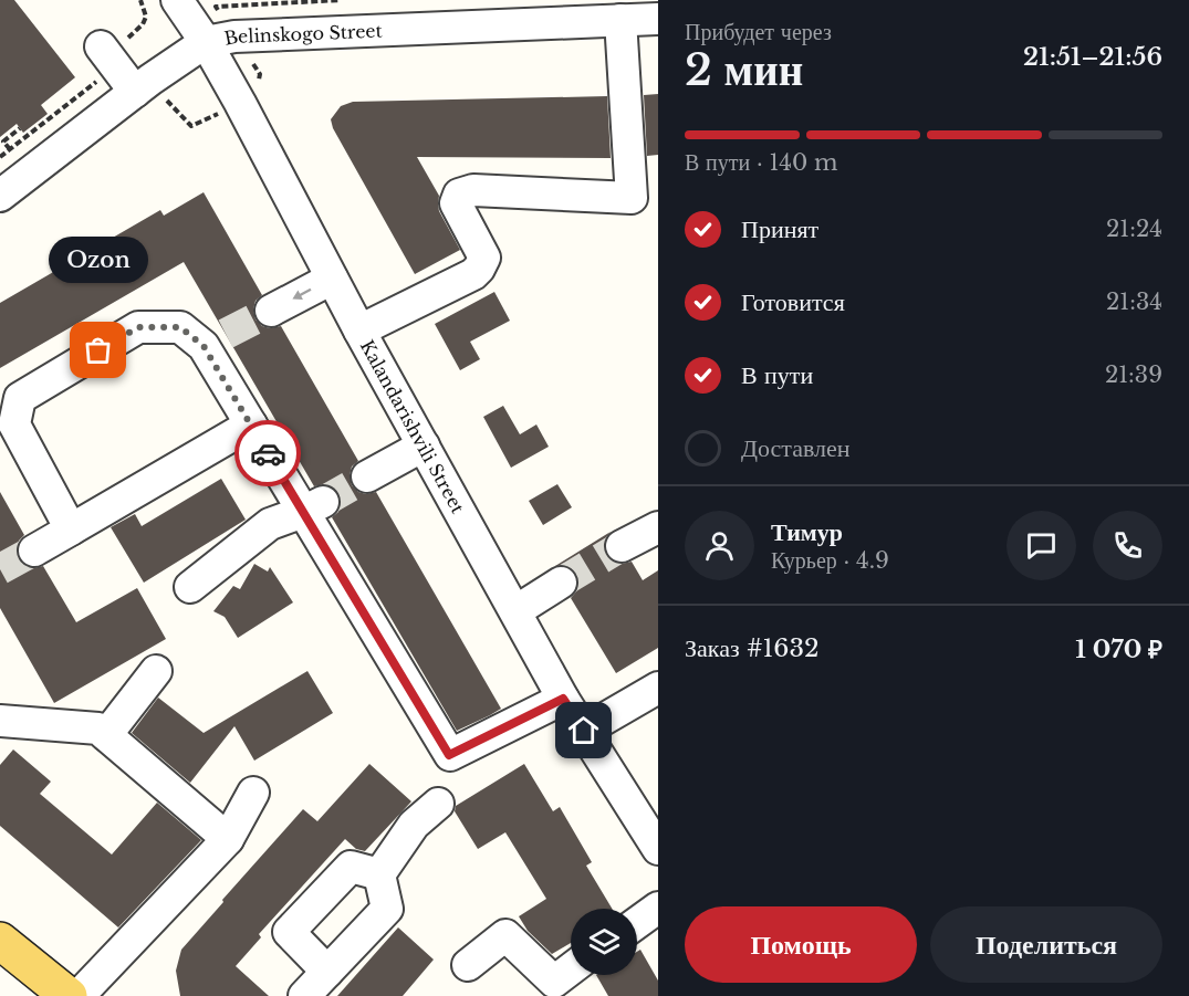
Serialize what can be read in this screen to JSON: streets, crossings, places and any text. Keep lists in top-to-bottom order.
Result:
{
  "streets": {
    "street": ["Belinskogo Street", "Kalandarishvili Street"]
  },
  "crossings": [
    ["Belinskogo Street", "Kalandarishvili Street"]
  ],
  "places": ["Ozon"],
  "page": {
    "heading": ["2 мин", "Прибудет через", "21:51–21:56"],
    "panel": [
      "Тимур",
      "Курьер · 4.9",
      "Заказ #1632",
      "1 070 ₽"
    ],
    "bar": "В пути · 140 m",
    "list": [
      ["Принят", "21:24"],
      ["Готовится", "21:34"],
      ["В пути", "21:39"],
      "Доставлен"
    ],
    "bubble": "Ozon",
    "buttons": ["Помощь", "Поделиться"]
  }
}
